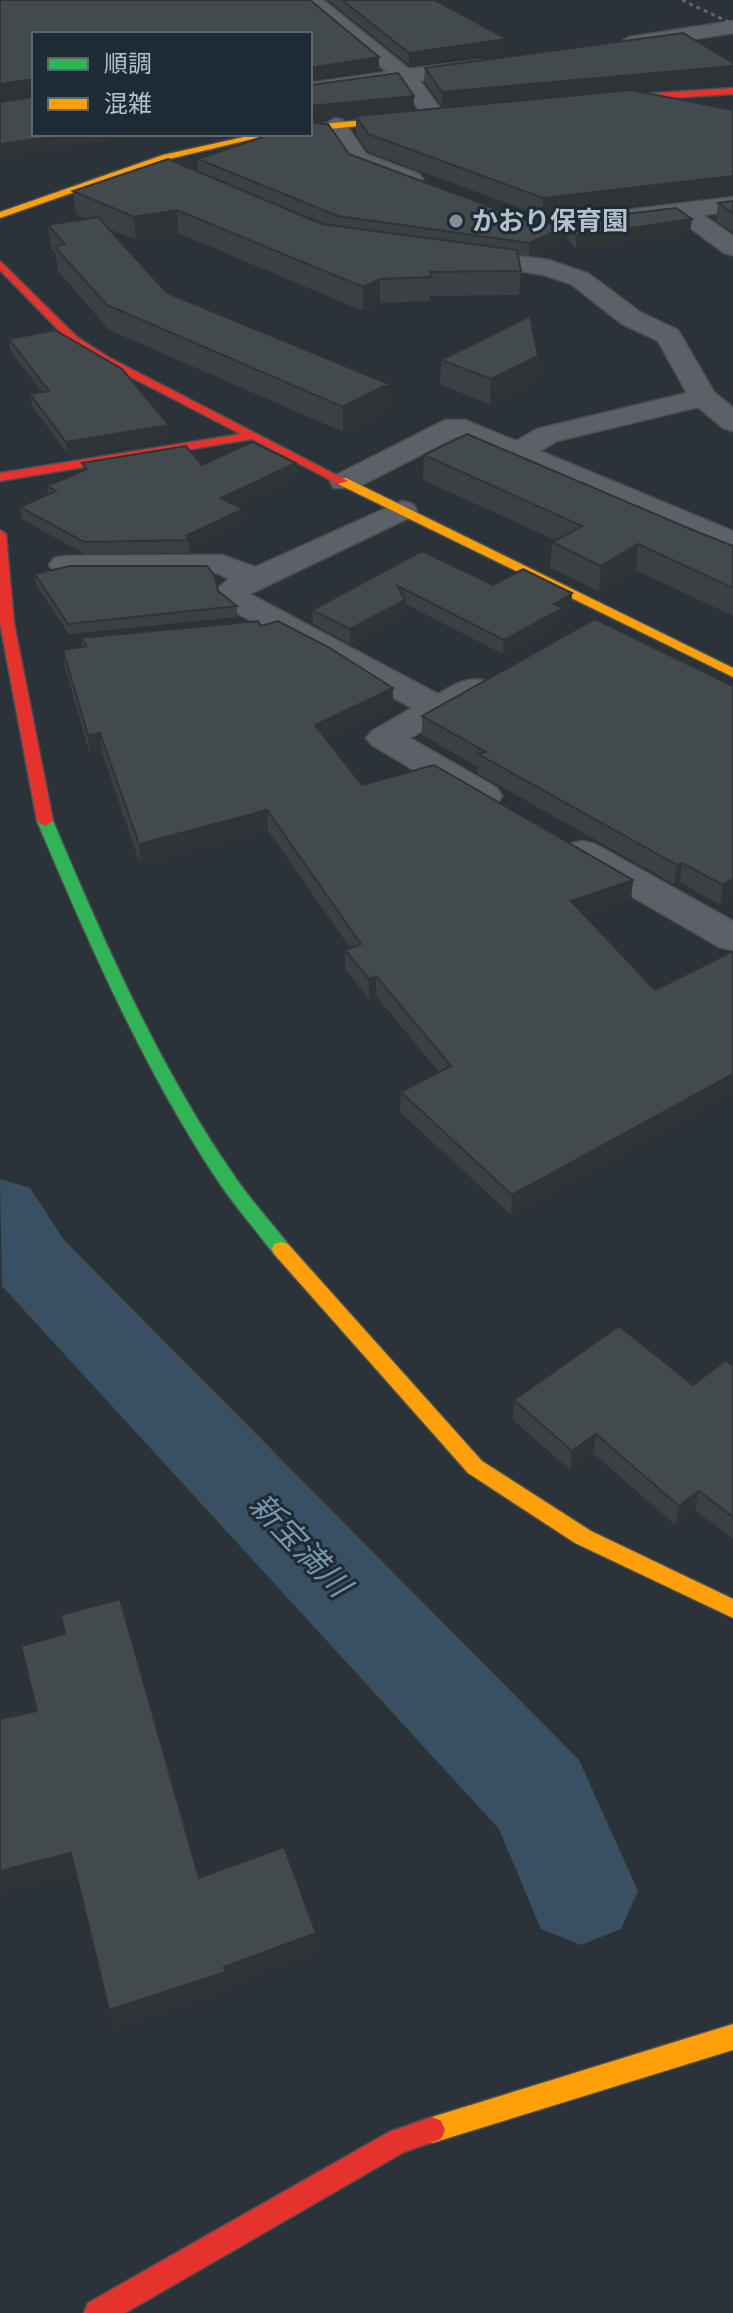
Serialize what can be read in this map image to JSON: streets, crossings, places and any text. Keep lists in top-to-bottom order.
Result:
{
  "water": ["新宝満川"],
  "places": ["かおり保育園"],
  "legend": ["順調", "混雑"]
}
